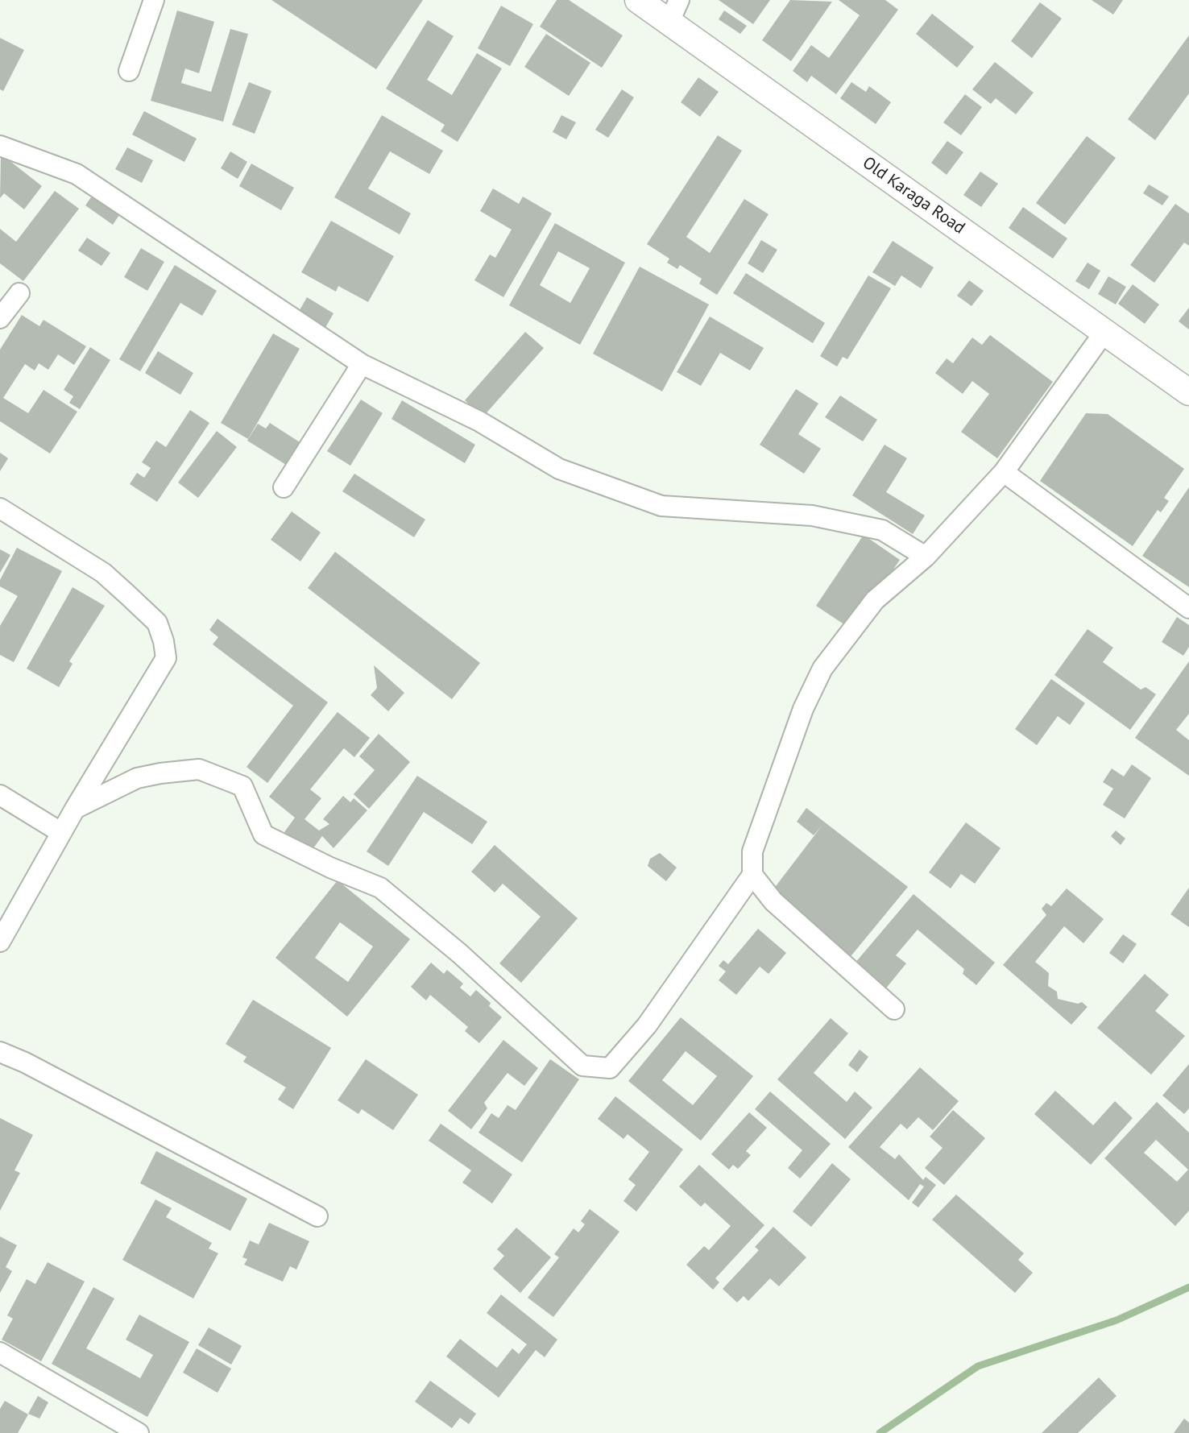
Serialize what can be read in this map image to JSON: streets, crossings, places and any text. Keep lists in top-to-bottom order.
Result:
{
  "streets": {
    "street": ["Old Karaga Road"]
  }
}
